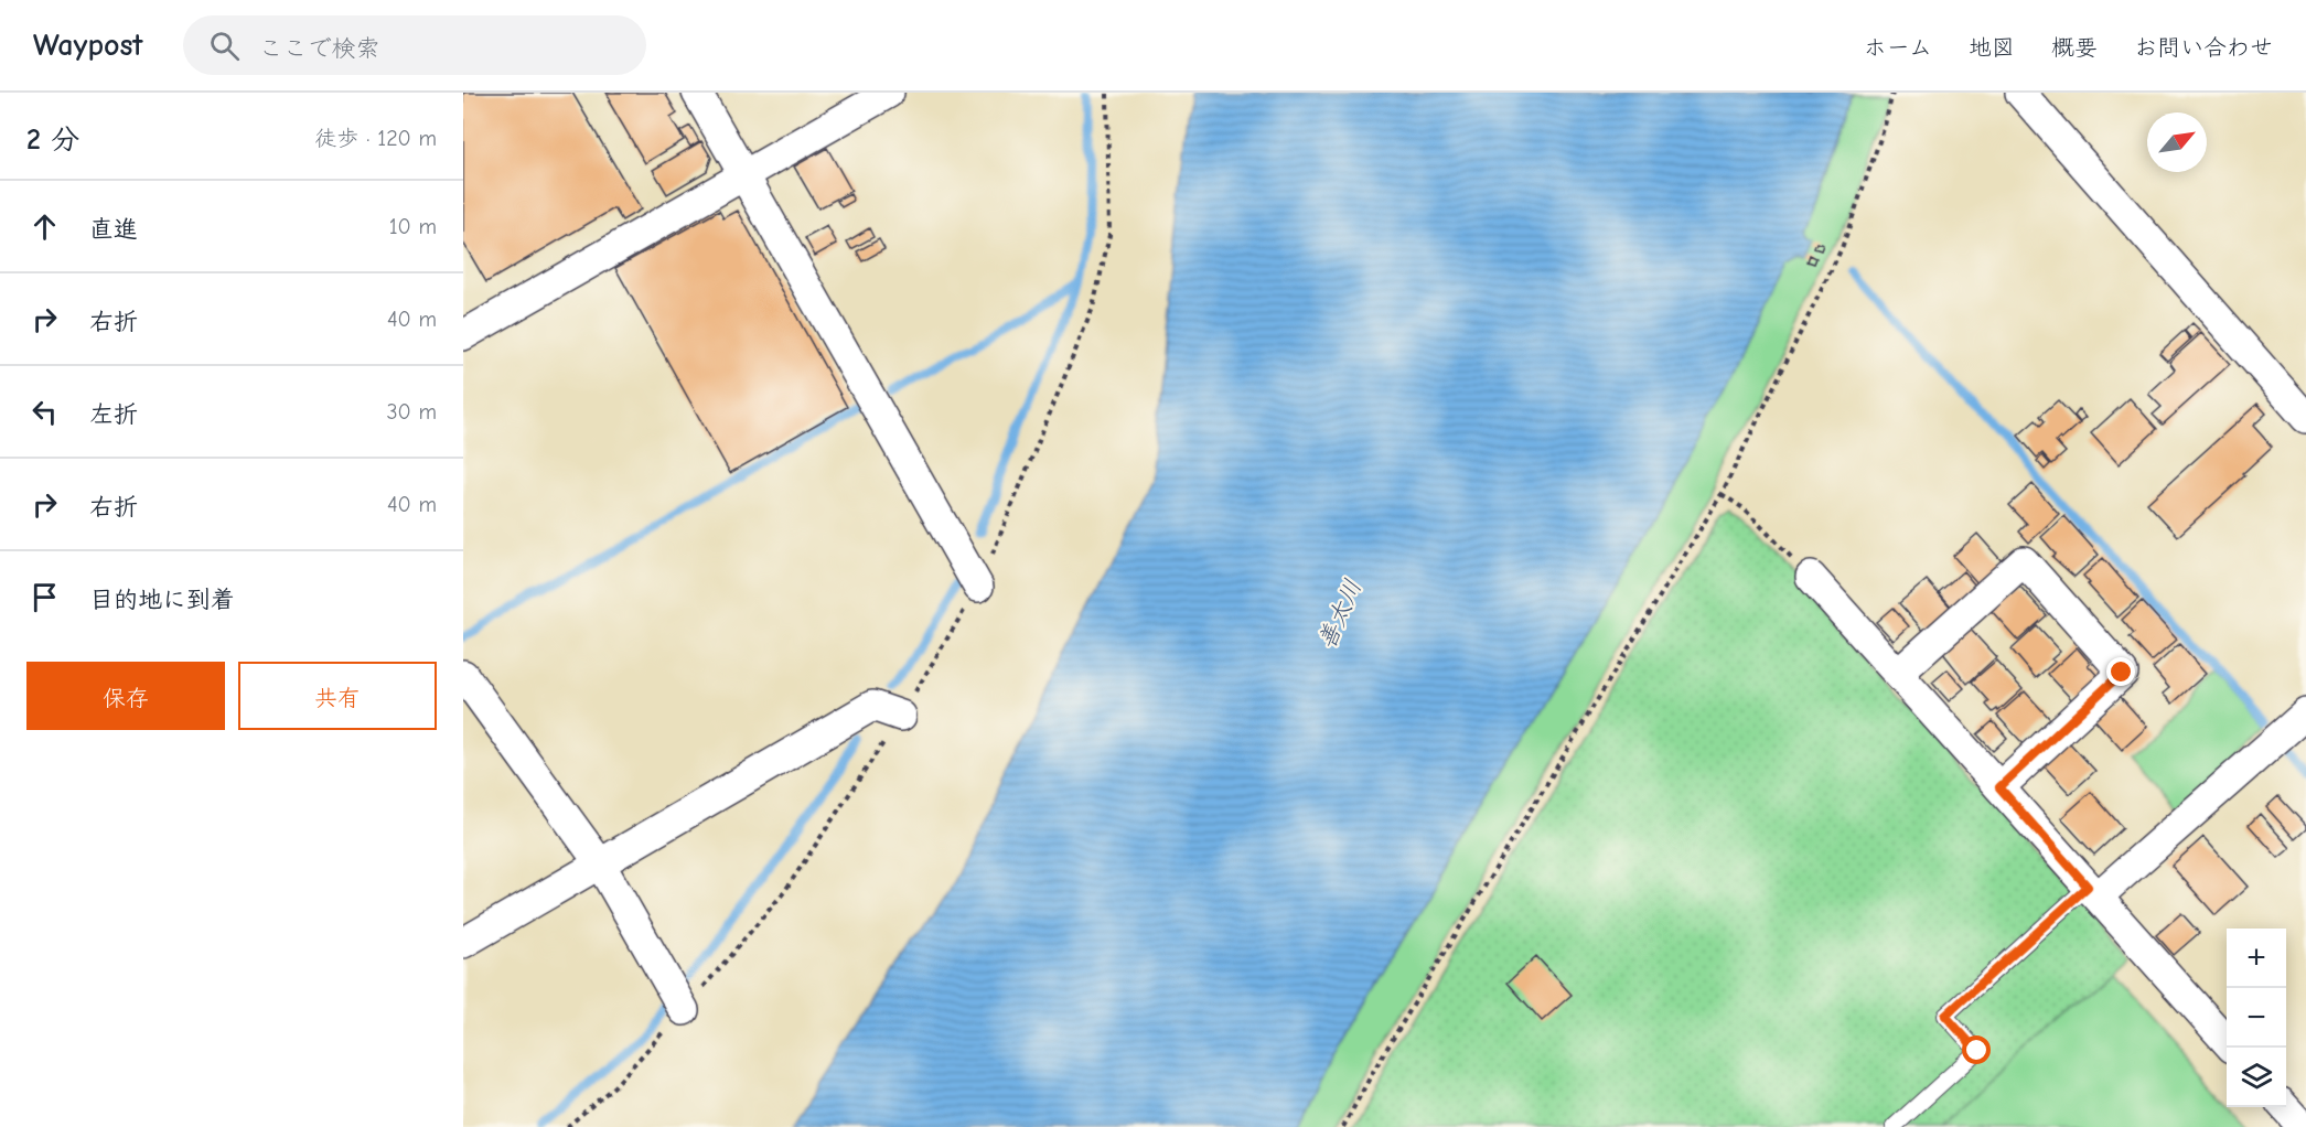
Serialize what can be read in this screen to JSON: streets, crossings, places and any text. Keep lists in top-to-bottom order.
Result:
{
  "water": ["善太川"],
  "north": "top right",
  "page": {
    "header": "Waypost",
    "search": "ここで検索",
    "nav": [
      "ホーム",
      "地図",
      "概要",
      "お問い合わせ"
    ],
    "heading": ["2 分", "徒歩 · 120 m"],
    "list": [
      ["直進", "10 m"],
      ["右折", "40 m"],
      ["左折", "30 m"],
      ["右折", "40 m"],
      "目的地に到着"
    ],
    "buttons": ["保存", "共有"],
    "map_buttons": ["+", "−"]
  }
}
